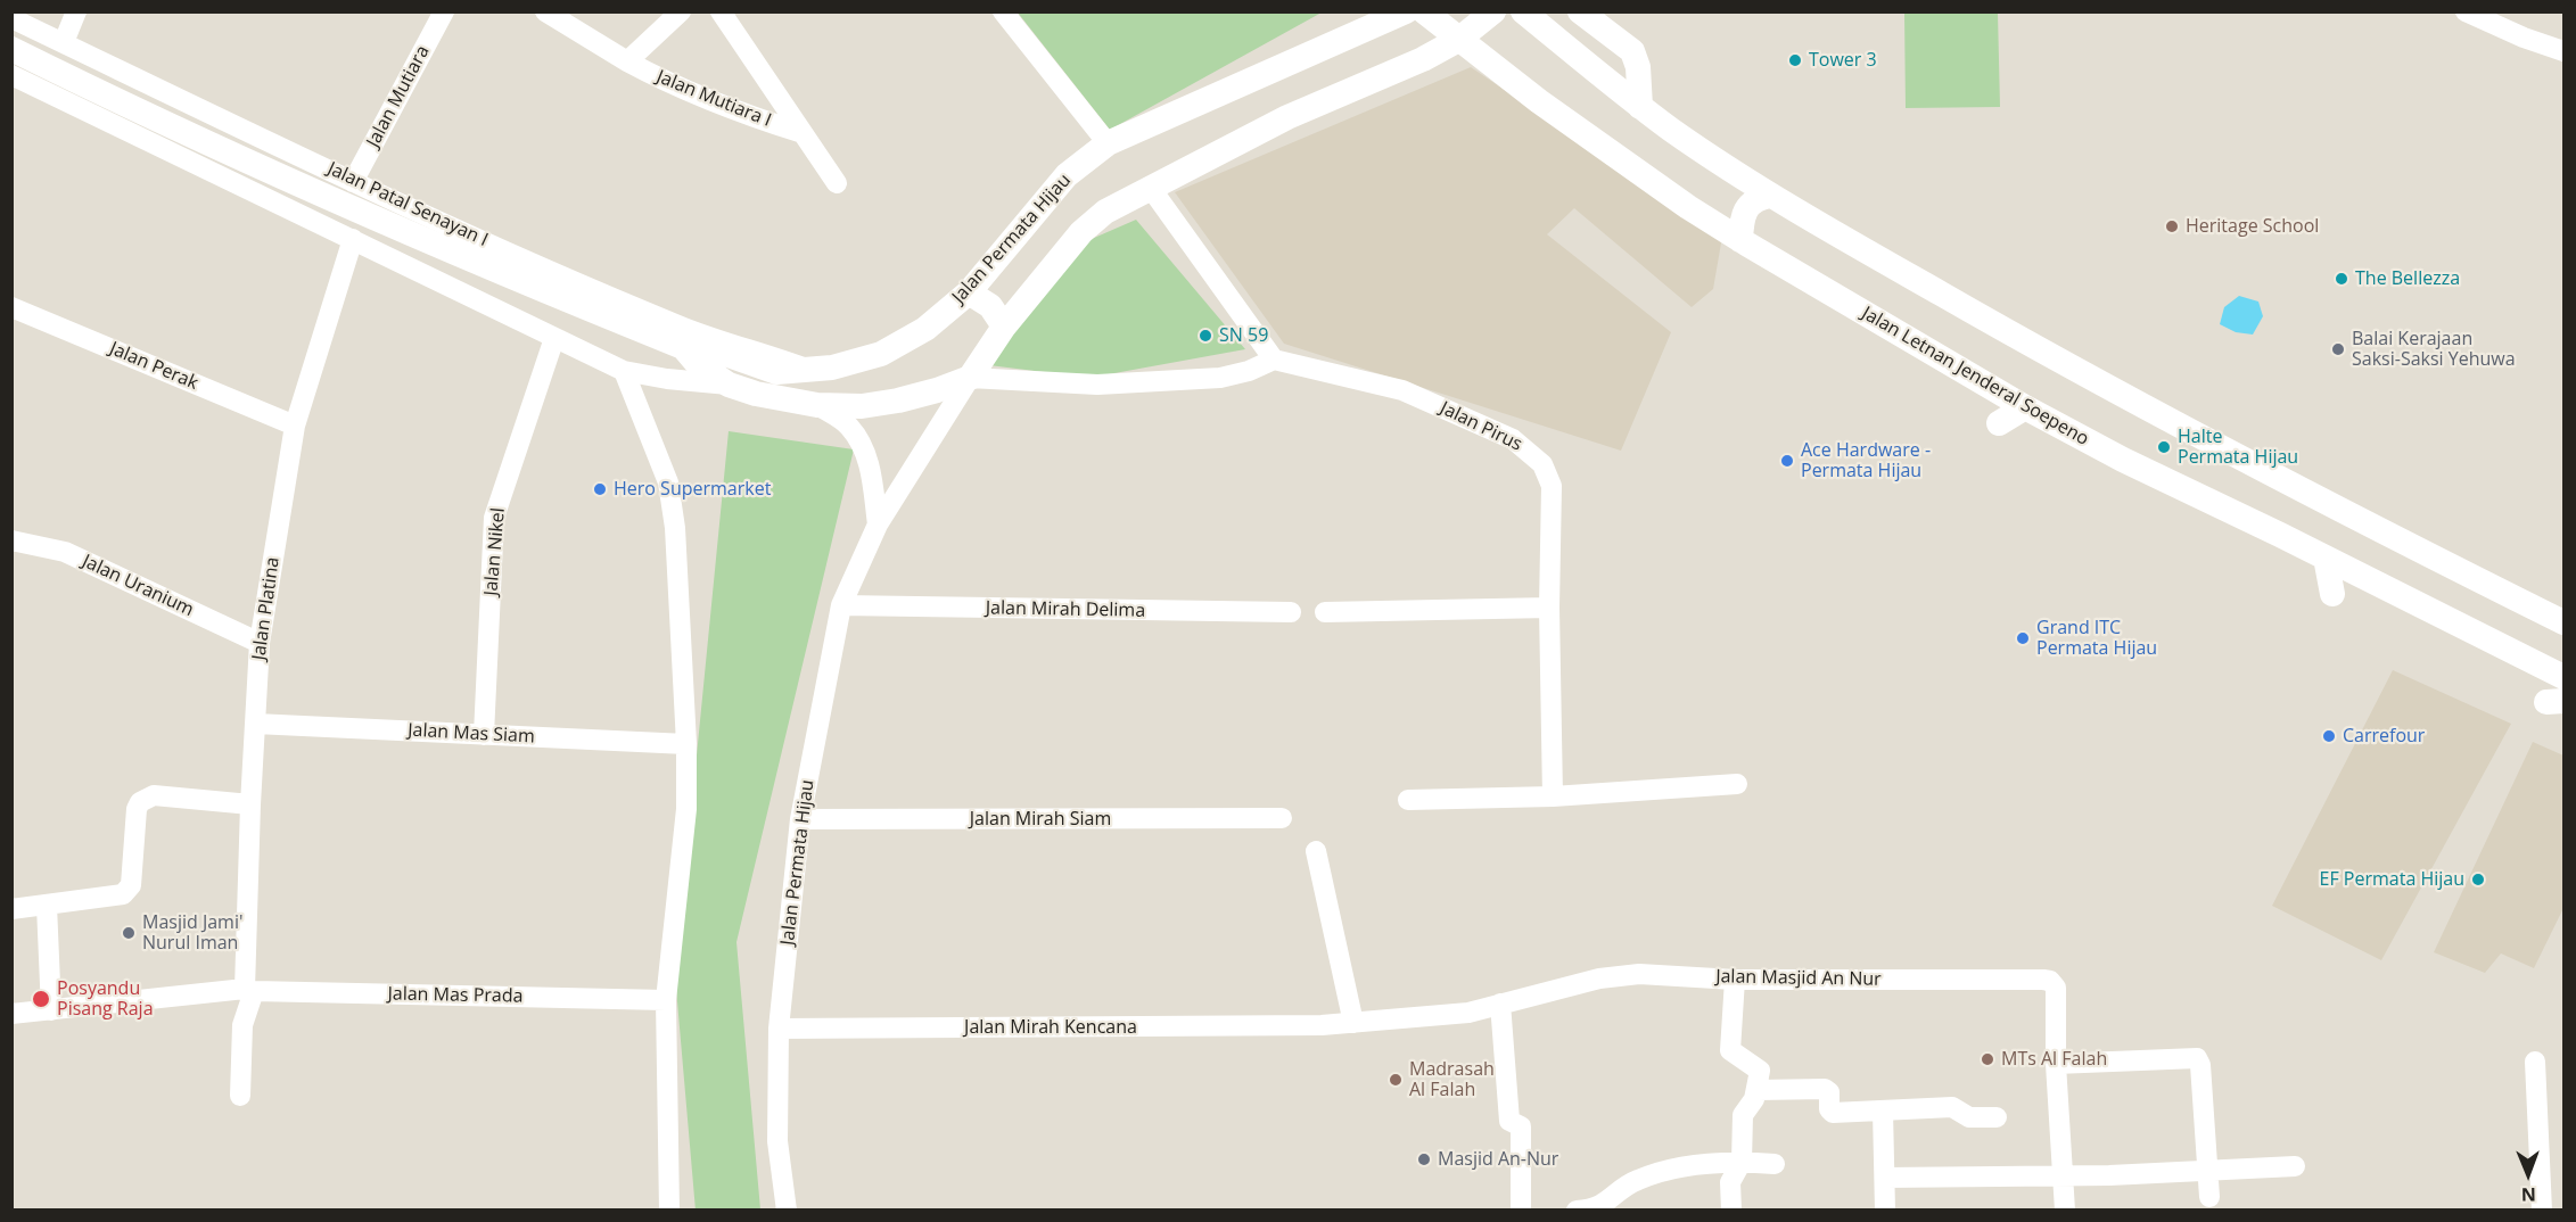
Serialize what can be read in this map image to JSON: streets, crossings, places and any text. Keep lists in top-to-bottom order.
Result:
{
  "streets": {
    "main road": ["Jalan Patal Senayan I", "Jalan Permata Hijau", "Jalan Letnan Jenderal Soepeno"],
    "street": [
      "Jalan Mutiara",
      "Jalan Mutiara I",
      "Jalan Perak",
      "Jalan Pirus",
      "Jalan Nikel",
      "Jalan Uranium",
      "Jalan Platina",
      "Jalan Mirah Delima",
      "Jalan Mas Siam",
      "Jalan Mirah Siam",
      "Jalan Masjid An Nur",
      "Jalan Mas Prada",
      "Jalan Mirah Kencana"
    ]
  },
  "crossings": [
    ["Jalan Mutiara", "Jalan Patal Senayan I"],
    ["Jalan Patal Senayan I", "Jalan Permata Hijau"],
    ["Jalan Permata Hijau", "Jalan Letnan Jenderal Soepeno"],
    ["Jalan Permata Hijau", "Jalan Mirah Delima"],
    ["Jalan Permata Hijau", "Jalan Mirah Siam"],
    ["Jalan Permata Hijau", "Jalan Mirah Kencana"],
    ["Jalan Perak", "Jalan Platina"],
    ["Jalan Nikel", "Jalan Mas Siam"],
    ["Jalan Uranium", "Jalan Platina"],
    ["Jalan Platina", "Jalan Mas Siam"],
    ["Jalan Platina", "Jalan Mas Prada"],
    ["Jalan Masjid An Nur", "Jalan Mirah Kencana"]
  ],
  "places": [
    "Tower 3",
    "Heritage School",
    "The Bellezza",
    "SN 59",
    "Balai Kerajaan Saksi-Saksi Yehuwa",
    "Halte Permata Hijau",
    "Ace Hardware - Permata Hijau",
    "Hero Supermarket",
    "Grand ITC Permata Hijau",
    "Carrefour",
    "EF Permata Hijau",
    "Masjid Jami' Nurul Iman",
    "Posyandu Pisang Raja",
    "MTs Al Falah",
    "Madrasah Al Falah",
    "Masjid An-Nur"
  ],
  "north": "bottom"
}
